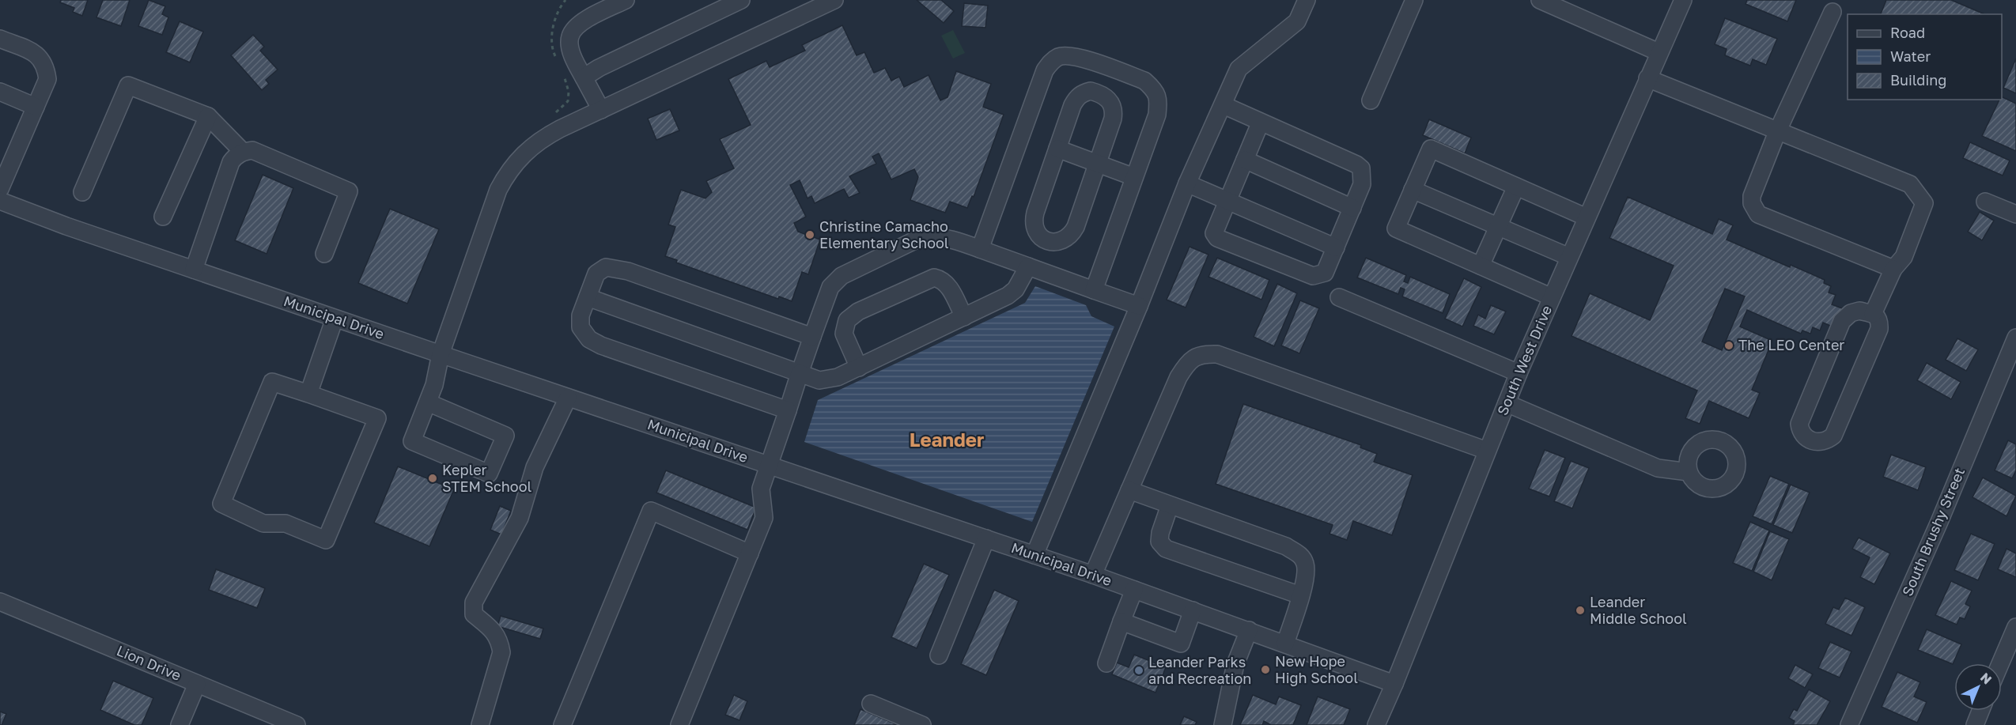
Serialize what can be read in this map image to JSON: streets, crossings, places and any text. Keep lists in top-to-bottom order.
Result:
{
  "streets": {
    "street": [
      "Municipal Drive",
      "South West Drive",
      "South Brushy Street",
      "Lion Drive"
    ]
  },
  "crossings": [
    ["Municipal Drive", "South West Drive"]
  ],
  "districts": ["Leander"],
  "places": [
    "Christine Camacho Elementary School",
    "The LEO Center",
    "Kepler STEM School",
    "Leander Middle School",
    "New Hope High School",
    "Leander Parks and Recreation"
  ],
  "legend": ["Road", "Water", "Building"],
  "north": "top right"
}
